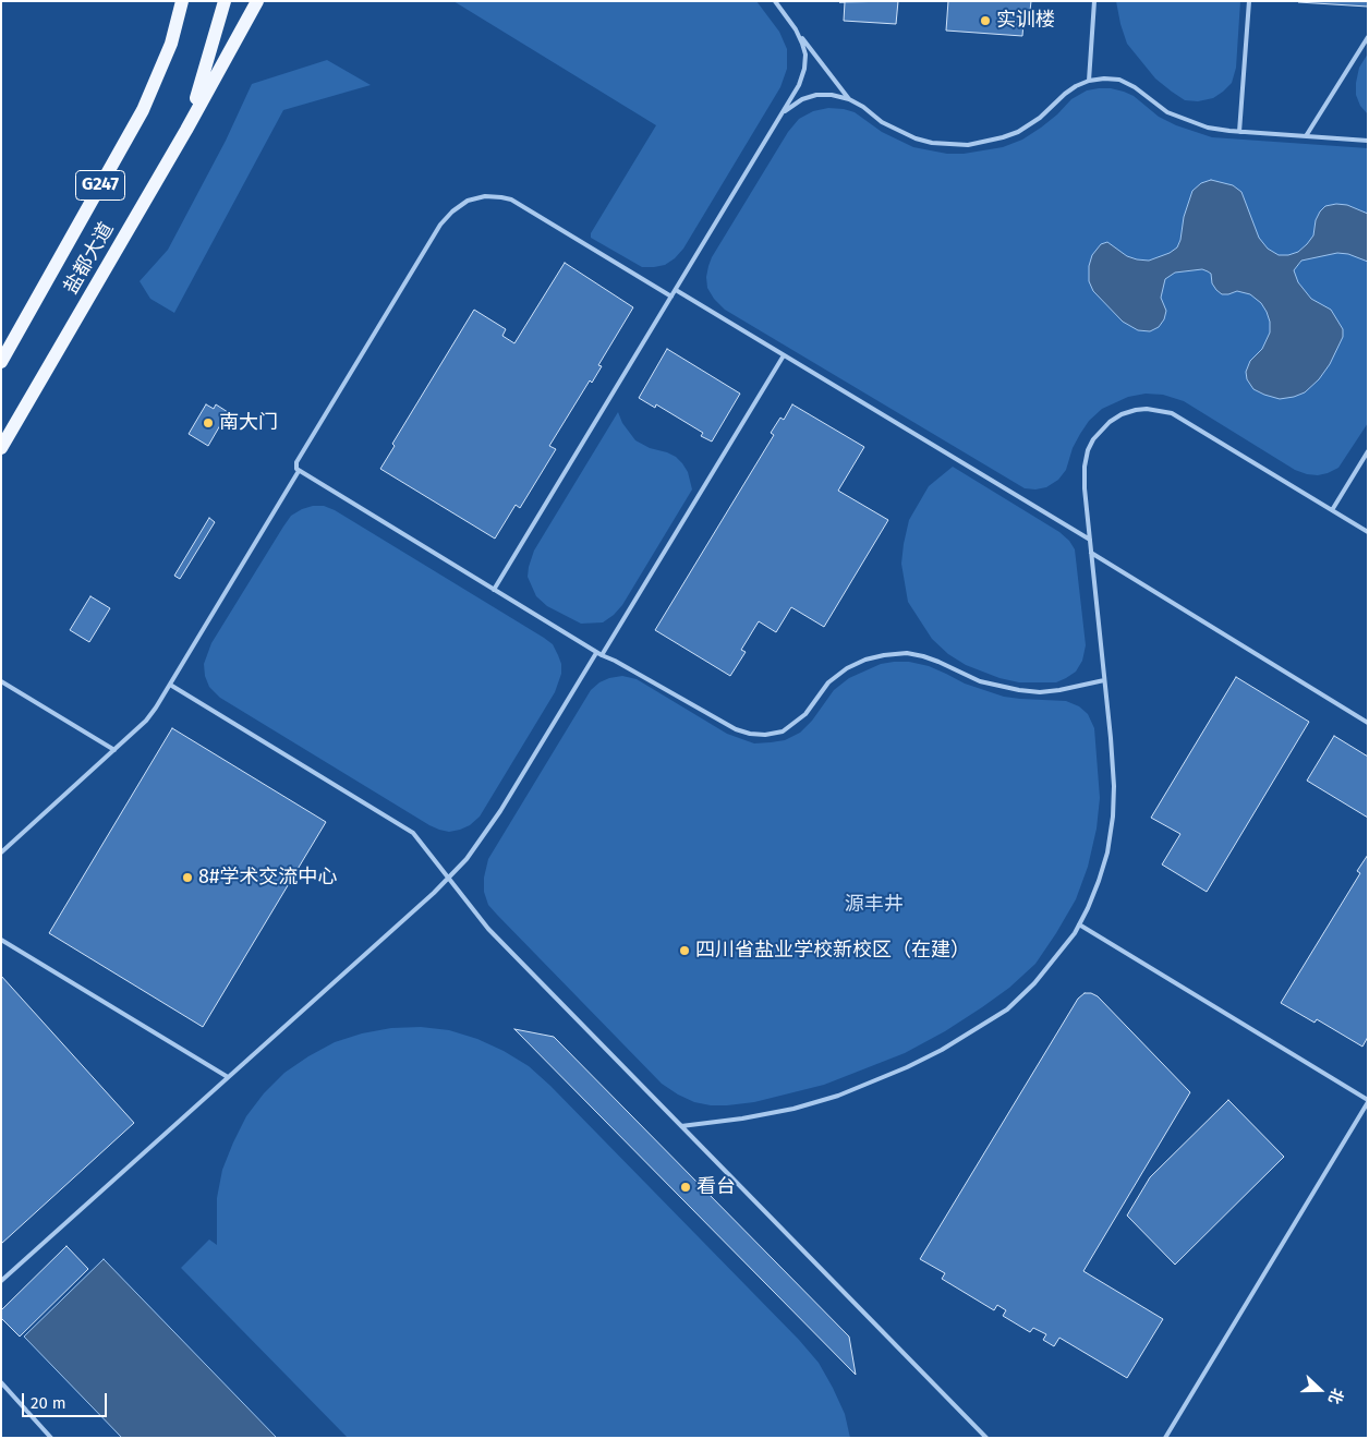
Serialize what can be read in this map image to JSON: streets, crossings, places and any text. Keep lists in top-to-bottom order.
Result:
{
  "streets": {
    "main road": ["G247", "盐都大道"]
  },
  "crossings": [
    ["G247", "盐都大道"]
  ],
  "parks": ["源丰井"],
  "places": [
    "实训楼",
    "南大门",
    "8#学术交流中心",
    "四川省盐业学校新校区（在建）",
    "看台"
  ],
  "scale_bar": "20 m",
  "north": "right"
}
